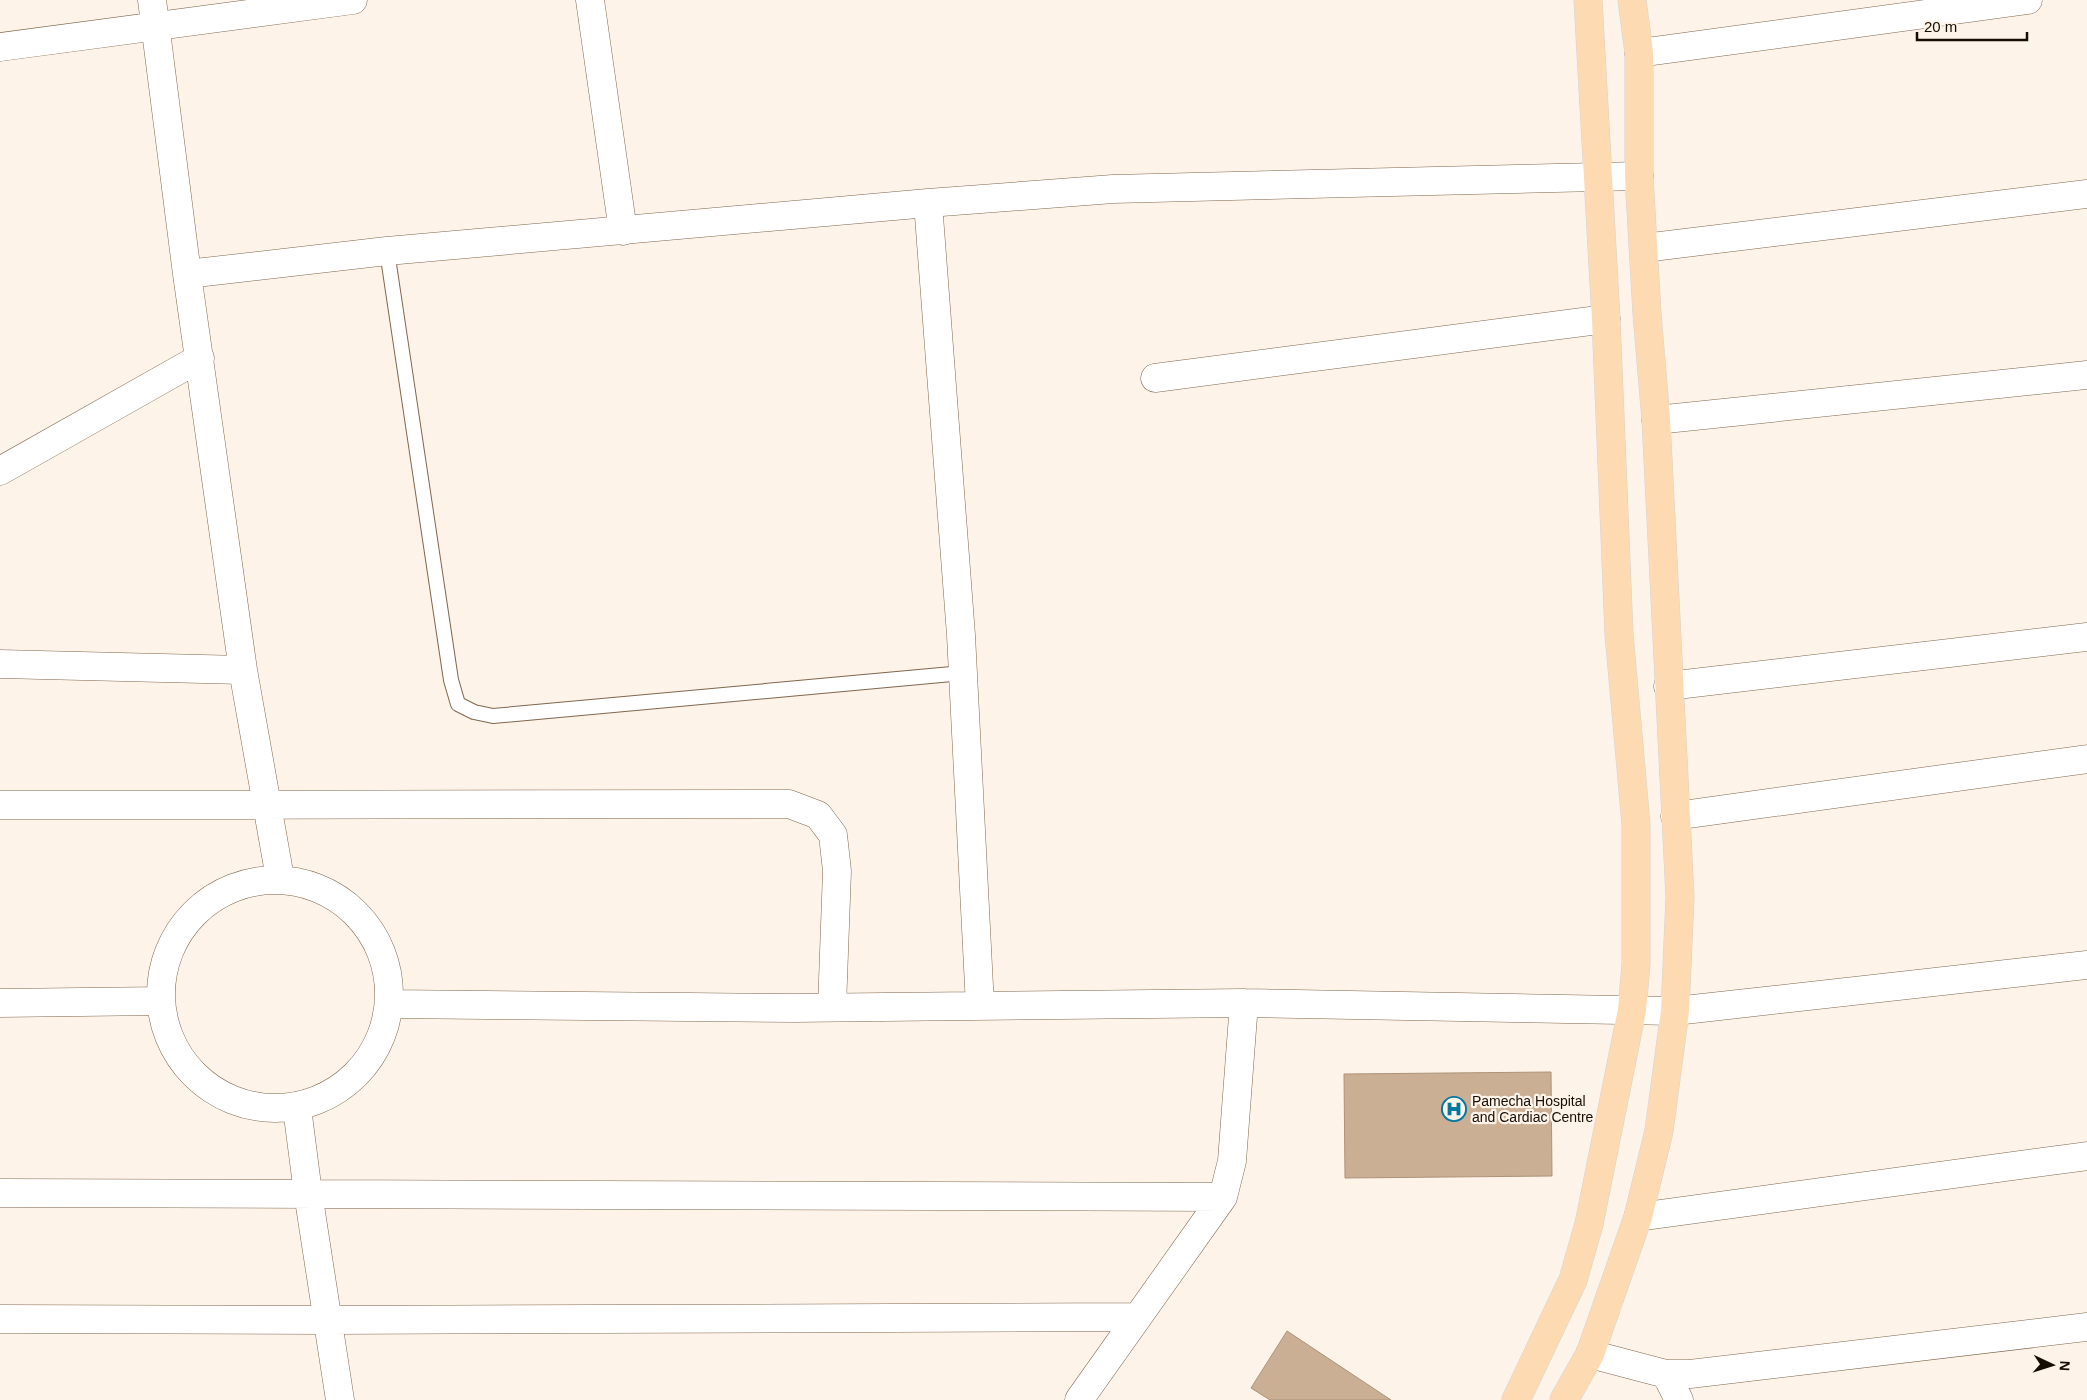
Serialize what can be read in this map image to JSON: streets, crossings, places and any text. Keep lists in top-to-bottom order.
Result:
{
  "places": {
    "hospital": ["Pamecha Hospital and Cardiac Centre"]
  },
  "scale_bar": "20 m",
  "north": "right"
}
